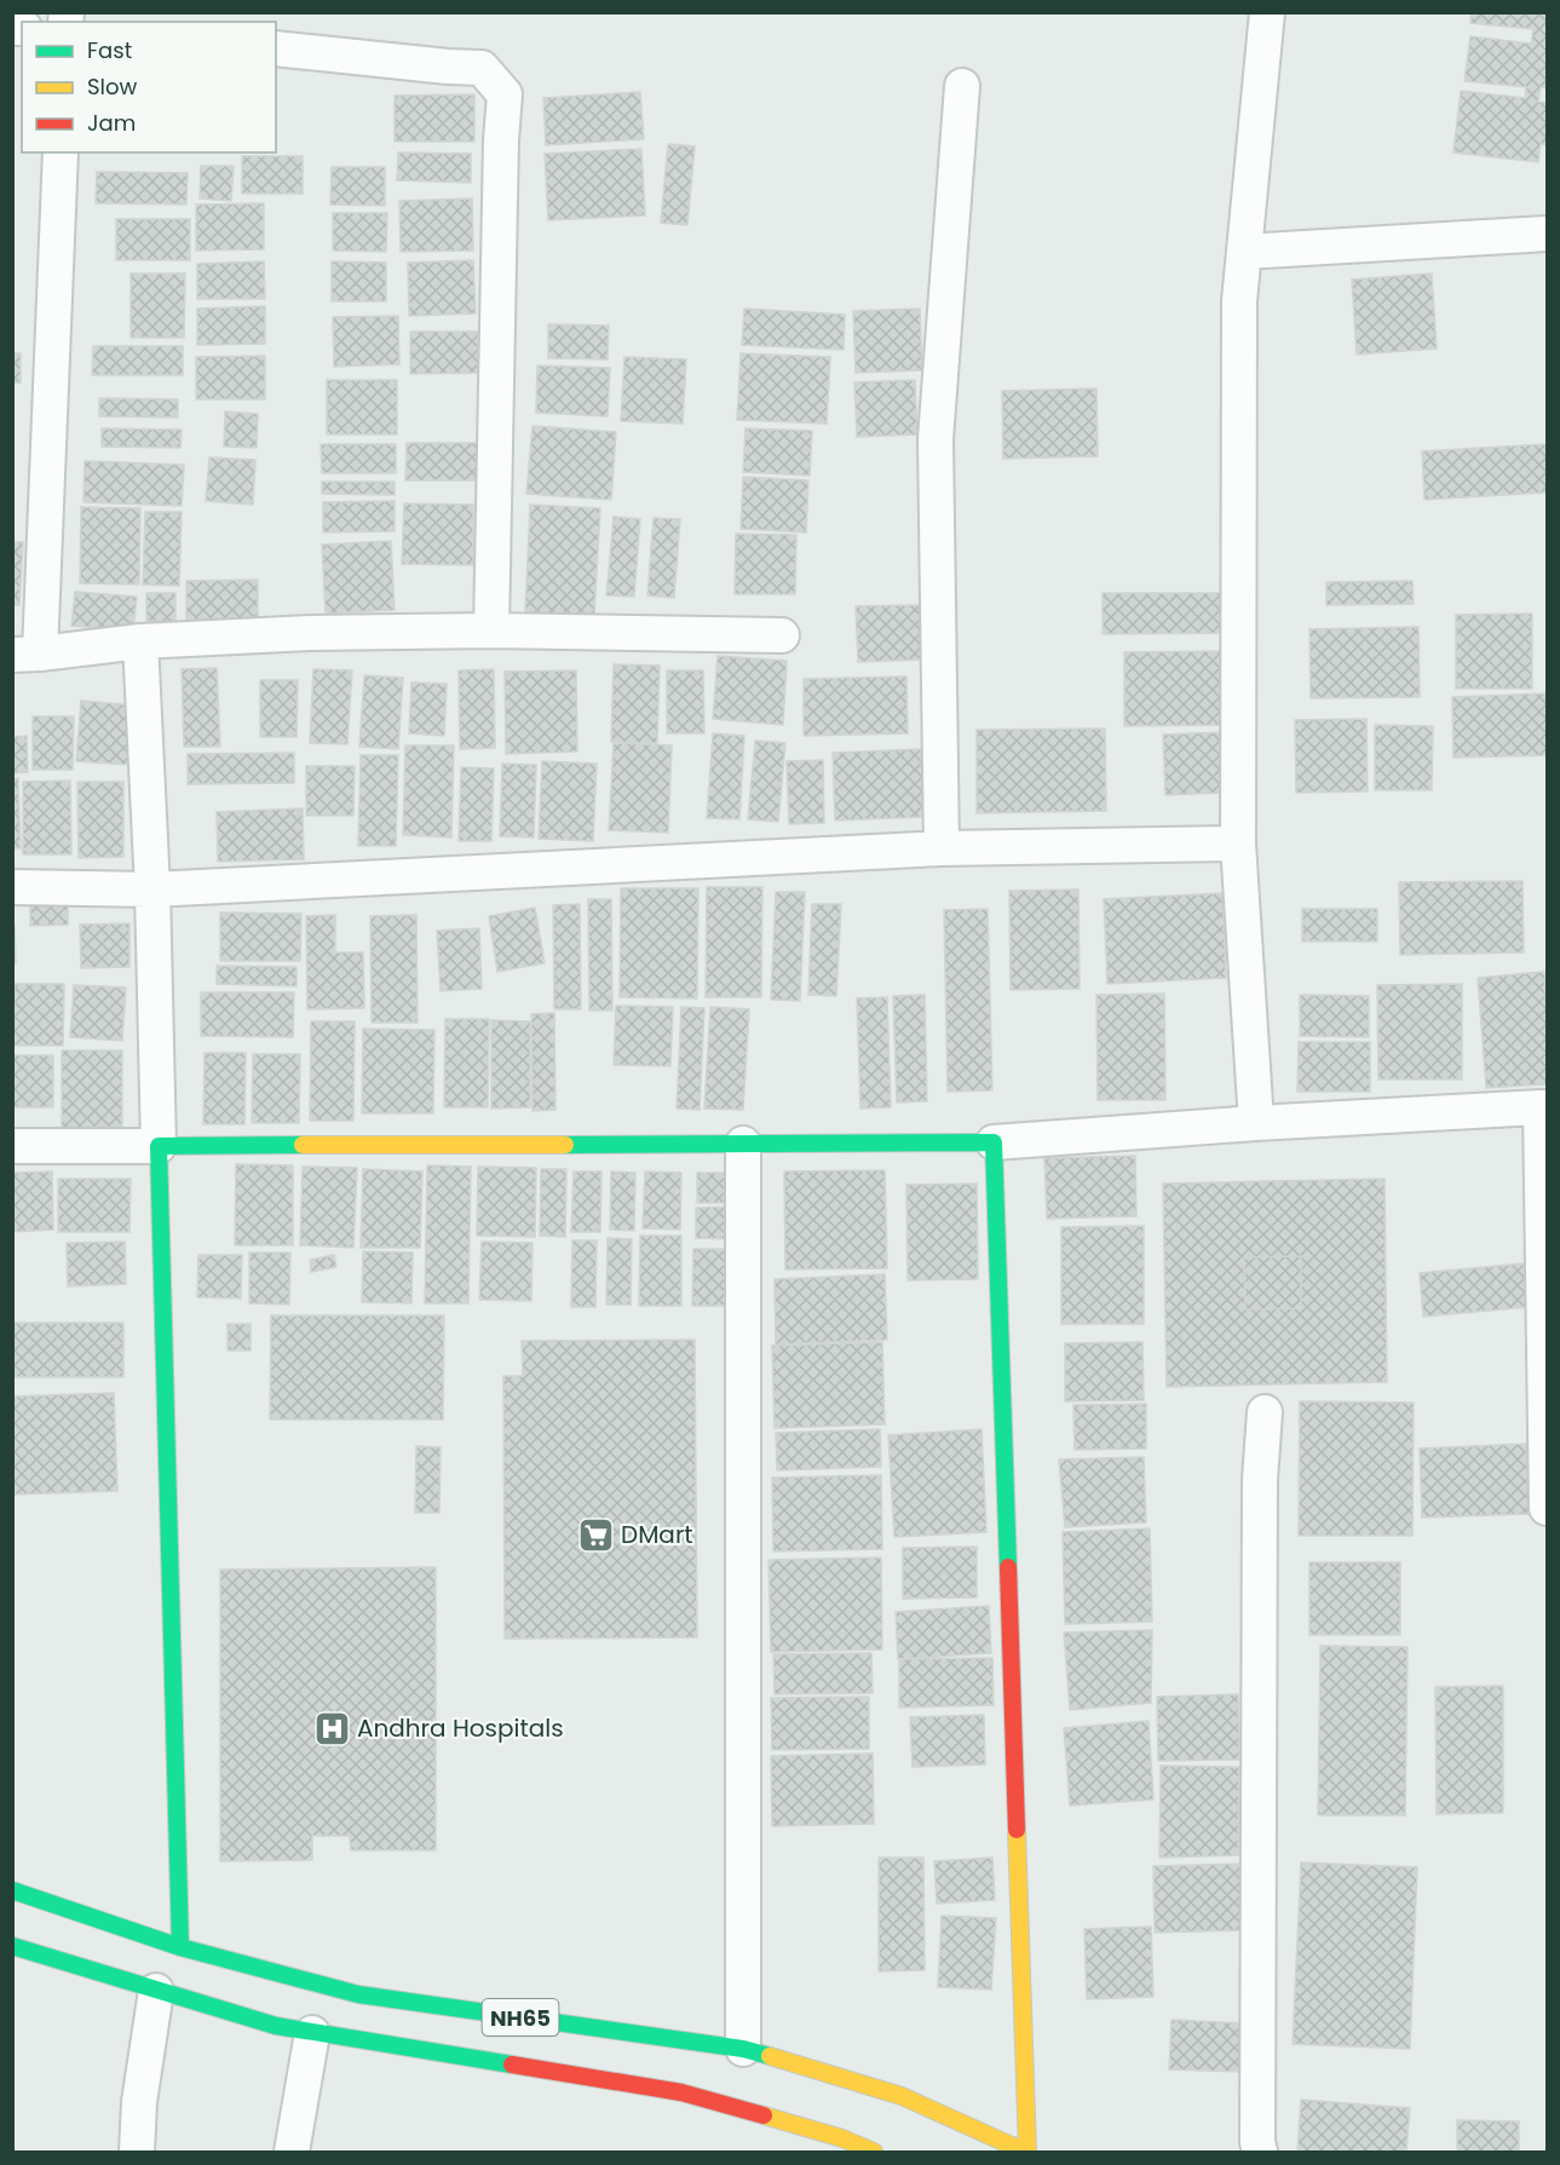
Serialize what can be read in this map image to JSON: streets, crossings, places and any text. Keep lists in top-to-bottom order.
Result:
{
  "streets": {
    "main road": ["NH65"]
  },
  "places": {
    "supermarket": ["DMart"],
    "hospital": ["Andhra Hospitals"]
  },
  "legend": ["Fast", "Slow", "Jam"]
}
